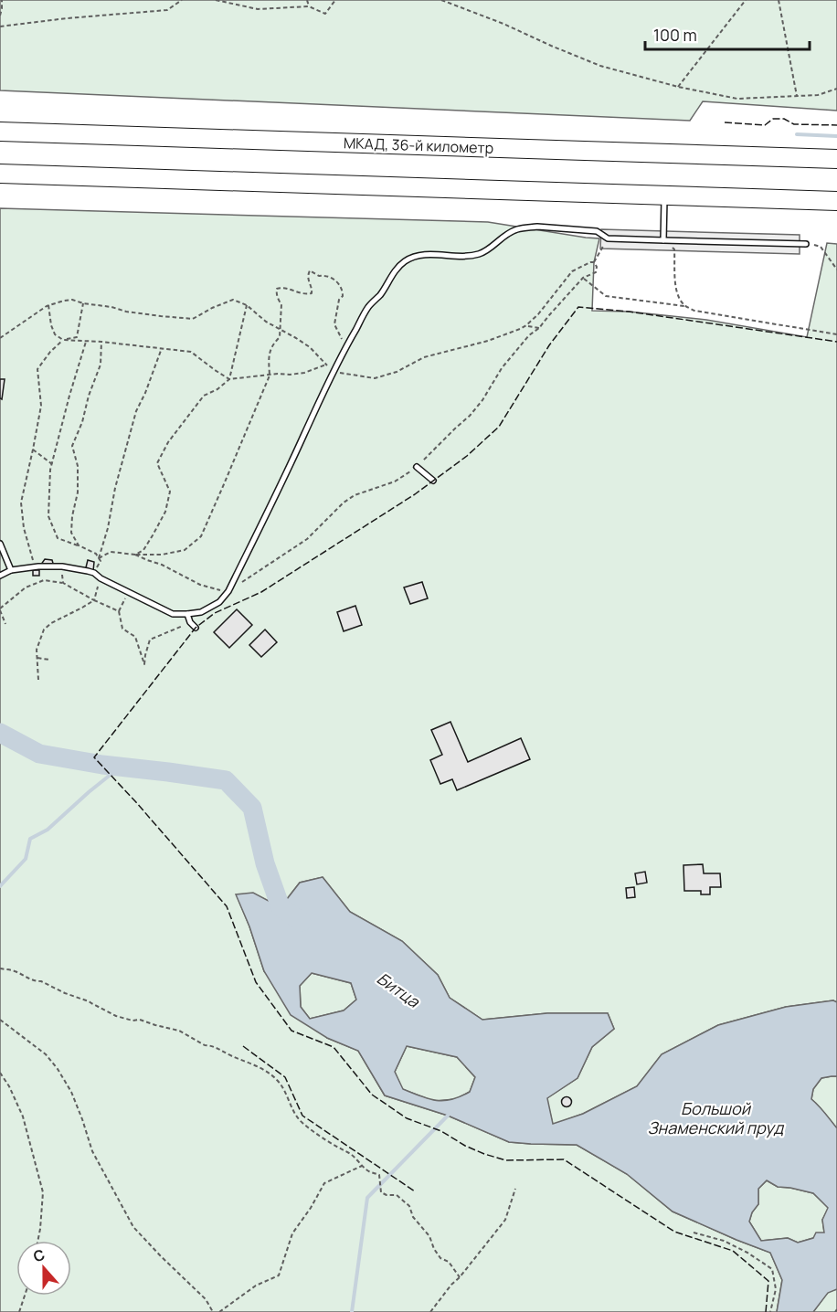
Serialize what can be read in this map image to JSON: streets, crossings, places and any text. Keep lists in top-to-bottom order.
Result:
{
  "streets": {
    "highway": ["МКАД, 36-й километр"]
  },
  "water": ["Битца", "Большой Знаменский пруд"],
  "scale_bar": "100 m",
  "north": "top"
}
